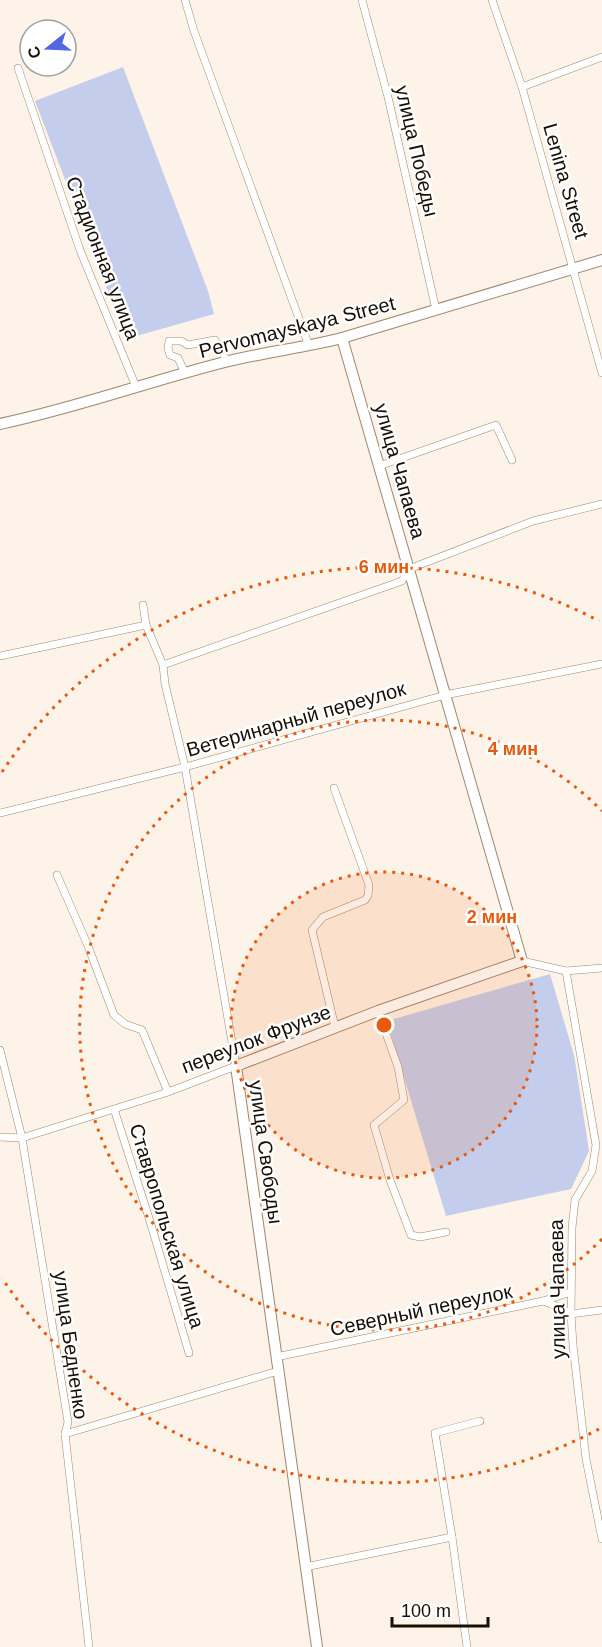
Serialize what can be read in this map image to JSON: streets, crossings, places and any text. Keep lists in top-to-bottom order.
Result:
{
  "streets": {
    "main road": [
      "Pervomayskaya Street",
      "улица Чапаева",
      "переулок Фрунзе",
      "улица Свободы"
    ],
    "street": [
      "улица Победы",
      "Lenina Street",
      "Стадионная улица",
      "Ветеринарный переулок",
      "Ставропольская улица",
      "Северный переулок",
      "улица Бедненко"
    ]
  },
  "crossings": [
    ["улица Победы", "Pervomayskaya Street"],
    ["Lenina Street", "Pervomayskaya Street"],
    ["Стадионная улица", "Pervomayskaya Street"],
    ["Pervomayskaya Street", "улица Чапаева"],
    ["улица Чапаева", "Ветеринарный переулок"],
    ["улица Чапаева", "переулок Фрунзе"],
    ["улица Чапаева", "Северный переулок"],
    ["Ветеринарный переулок", "улица Свободы"],
    ["переулок Фрунзе", "улица Свободы"],
    ["переулок Фрунзе", "Ставропольская улица"],
    ["переулок Фрунзе", "улица Бедненко"],
    ["улица Свободы", "Северный переулок"]
  ],
  "scale_bar": "100 m",
  "north": "left",
  "rings": ["6 мин", "4 мин", "2 мин"]
}
